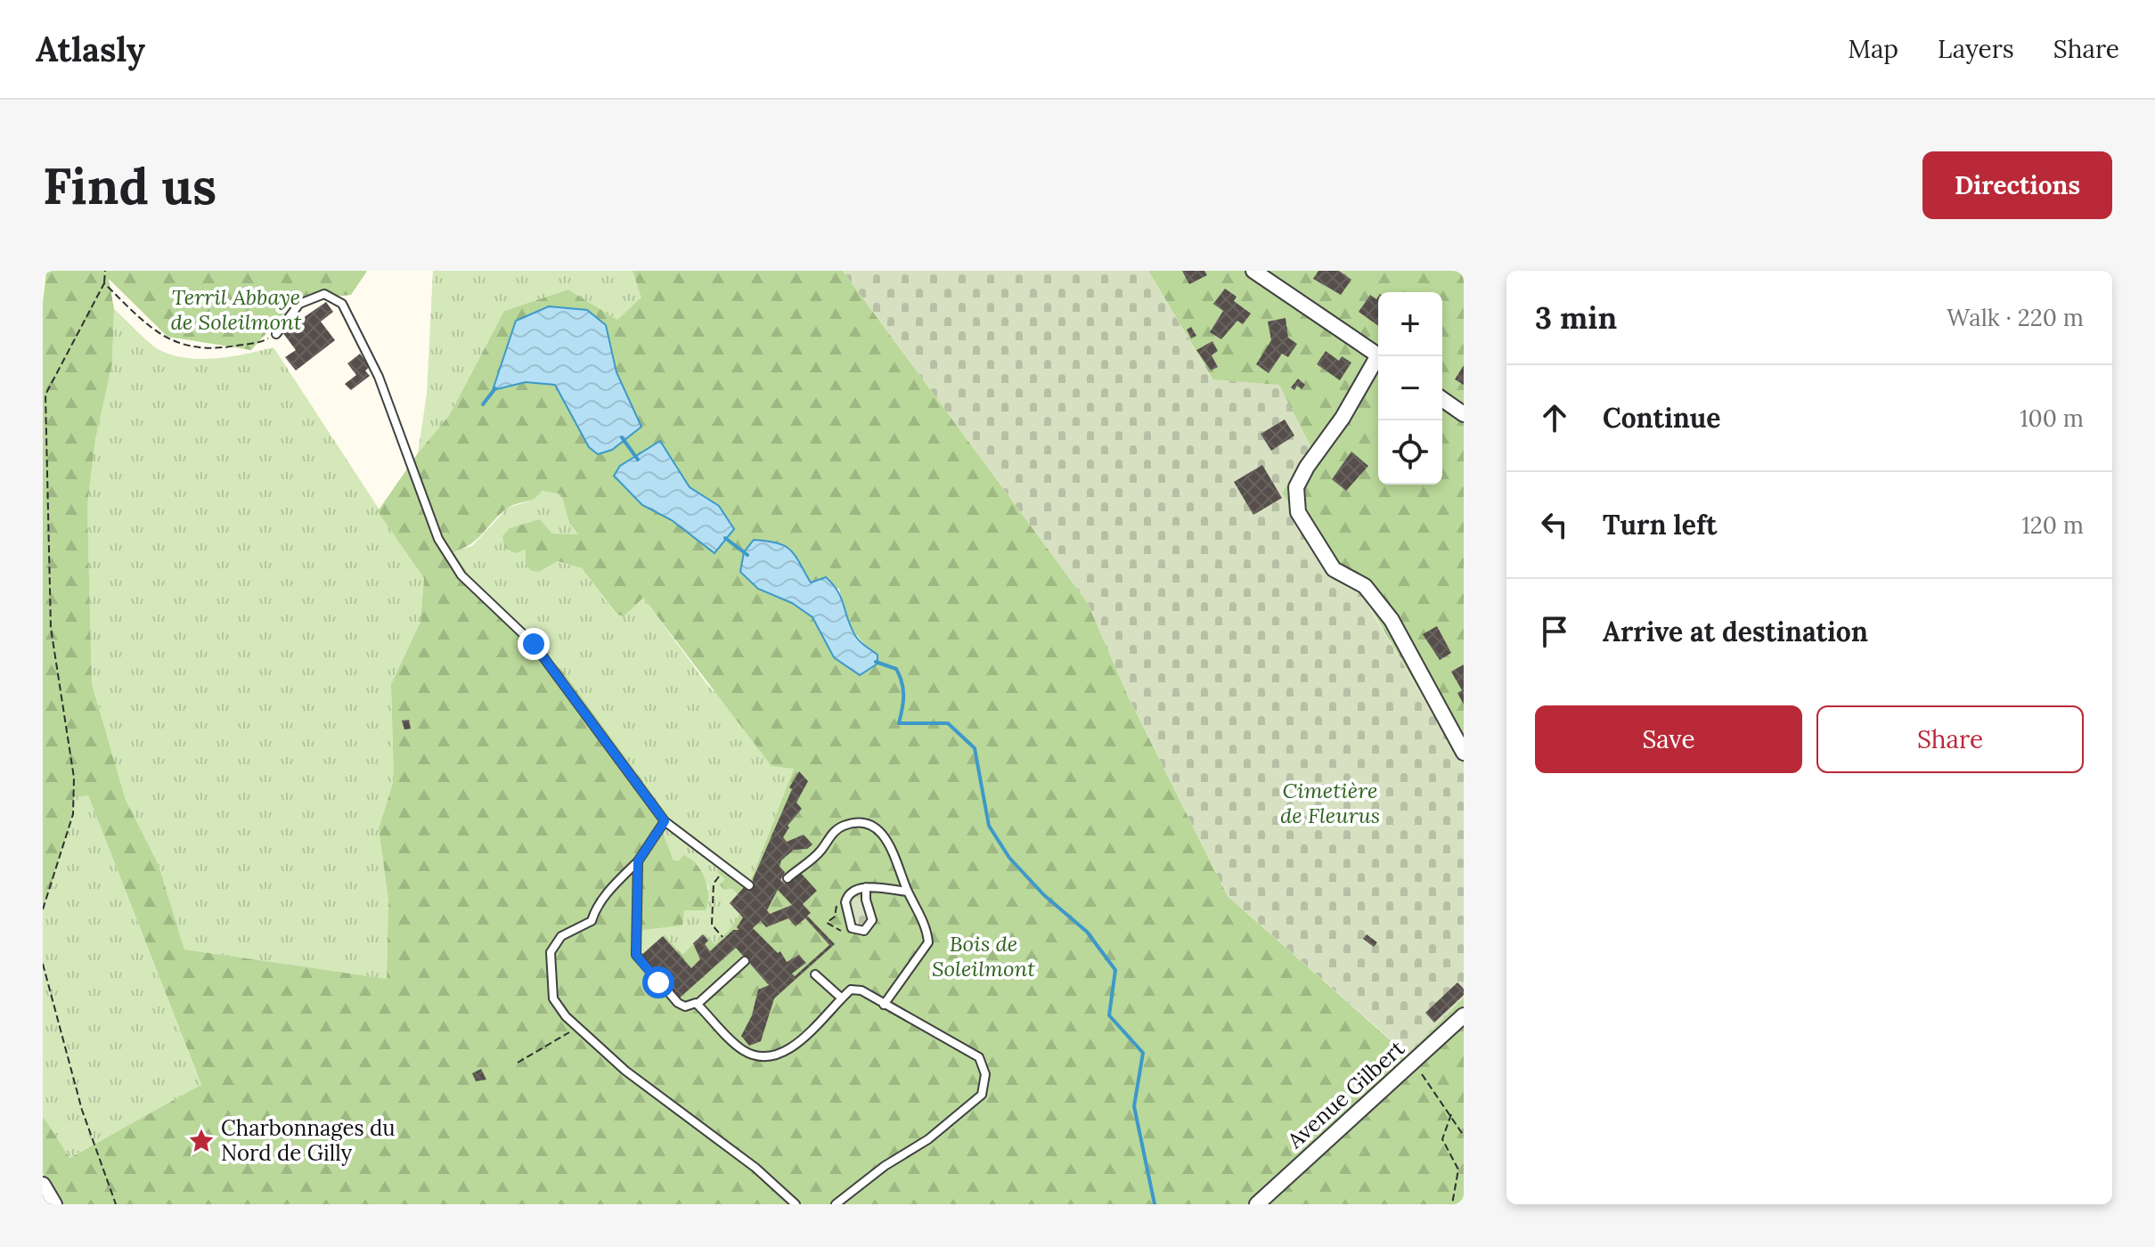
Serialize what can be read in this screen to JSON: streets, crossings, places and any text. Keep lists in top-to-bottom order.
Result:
{
  "streets": {
    "street": ["Avenue Gilbert"]
  },
  "parks": ["Terril Abbaye de Soleilmont", "Cimetière de Fleurus", "Bois de Soleilmont"],
  "places": {
    "place": ["Charbonnages du Nord de Gilly"]
  },
  "page": {
    "header": "Atlasly",
    "nav": ["Map", "Layers", "Share"],
    "buttons": [
      "Directions",
      ["Save", "Share"]
    ],
    "title": "Find us",
    "heading": ["3 min", "Walk · 220 m"],
    "map_buttons": ["+", "−"],
    "list": [
      ["Continue", "100 m"],
      ["Turn left", "120 m"],
      "Arrive at destination"
    ]
  }
}
